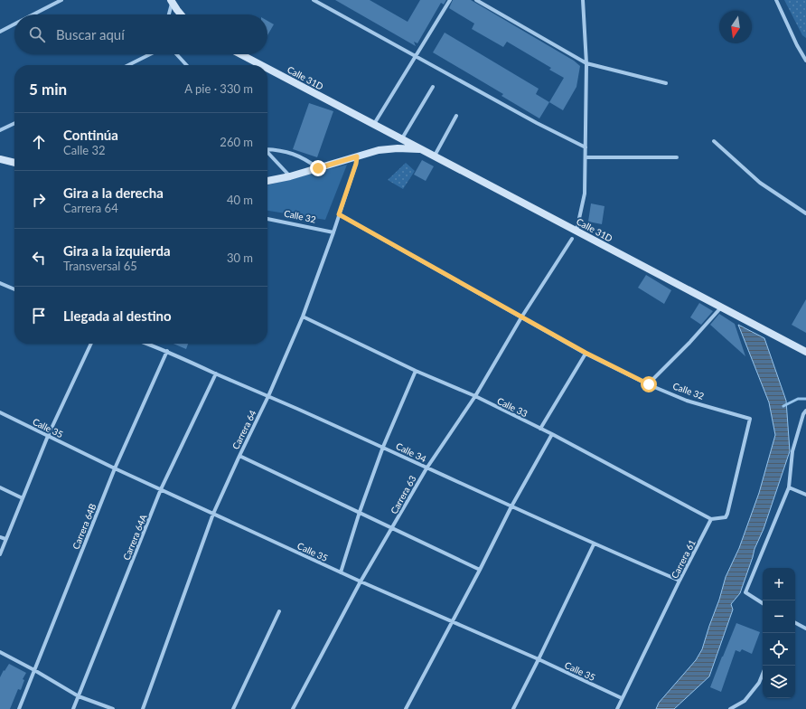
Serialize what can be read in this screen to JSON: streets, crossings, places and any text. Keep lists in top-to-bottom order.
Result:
{
  "streets": {
    "street": [
      "Calle 31D",
      "Calle 32",
      "Calle 33",
      "Calle 35",
      "Carrera 64",
      "Calle 34",
      "Carrera 63",
      "Carrera 64B",
      "Carrera 64A",
      "Carrera 61"
    ]
  },
  "crossings": [
    ["Calle 32", "Calle 33"],
    ["Calle 32", "Carrera 64"],
    ["Calle 32", "Carrera 63"],
    ["Calle 32", "Carrera 61"],
    ["Calle 33", "Carrera 64"],
    ["Calle 33", "Carrera 63"],
    ["Calle 33", "Carrera 61"],
    ["Calle 35", "Carrera 64"],
    ["Calle 35", "Carrera 63"],
    ["Calle 35", "Carrera 64B"],
    ["Calle 35", "Carrera 64A"],
    ["Calle 35", "Carrera 61"],
    ["Carrera 64", "Calle 34"],
    ["Calle 34", "Carrera 63"],
    ["Calle 34", "Carrera 64B"],
    ["Calle 34", "Carrera 64A"],
    ["Calle 34", "Carrera 61"]
  ],
  "north": "bottom",
  "page": {
    "search": "Buscar aquí",
    "heading": ["5 min", "A pie · 330 m"],
    "list": [
      ["Continúa", "Calle 32", "260 m"],
      ["Gira a la derecha", "Carrera 64", "40 m"],
      ["Gira a la izquierda", "Transversal 65", "30 m"],
      "Llegada al destino"
    ],
    "map_buttons": ["+", "−"]
  }
}
